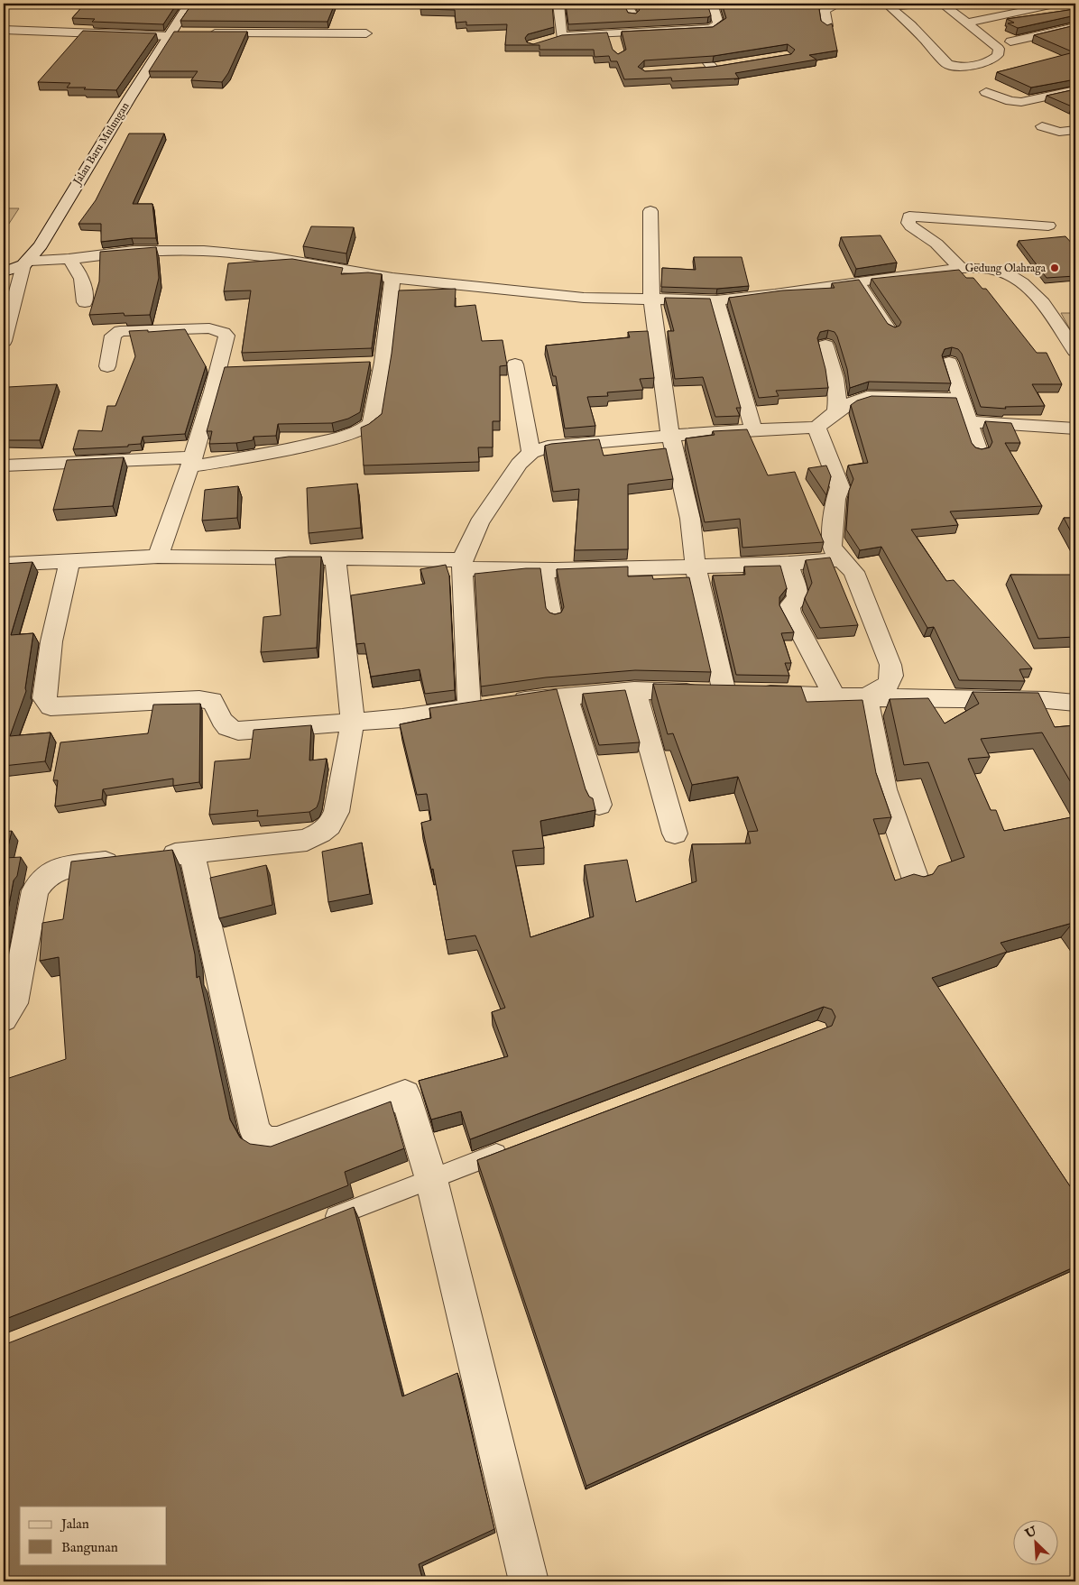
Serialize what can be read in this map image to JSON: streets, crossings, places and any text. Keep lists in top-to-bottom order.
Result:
{
  "streets": {
    "street": ["Jalan Baru Mulungan"]
  },
  "places": ["Gedung Olahraga"],
  "legend": ["Jalan", "Bangunan"],
  "north": "top left"
}
